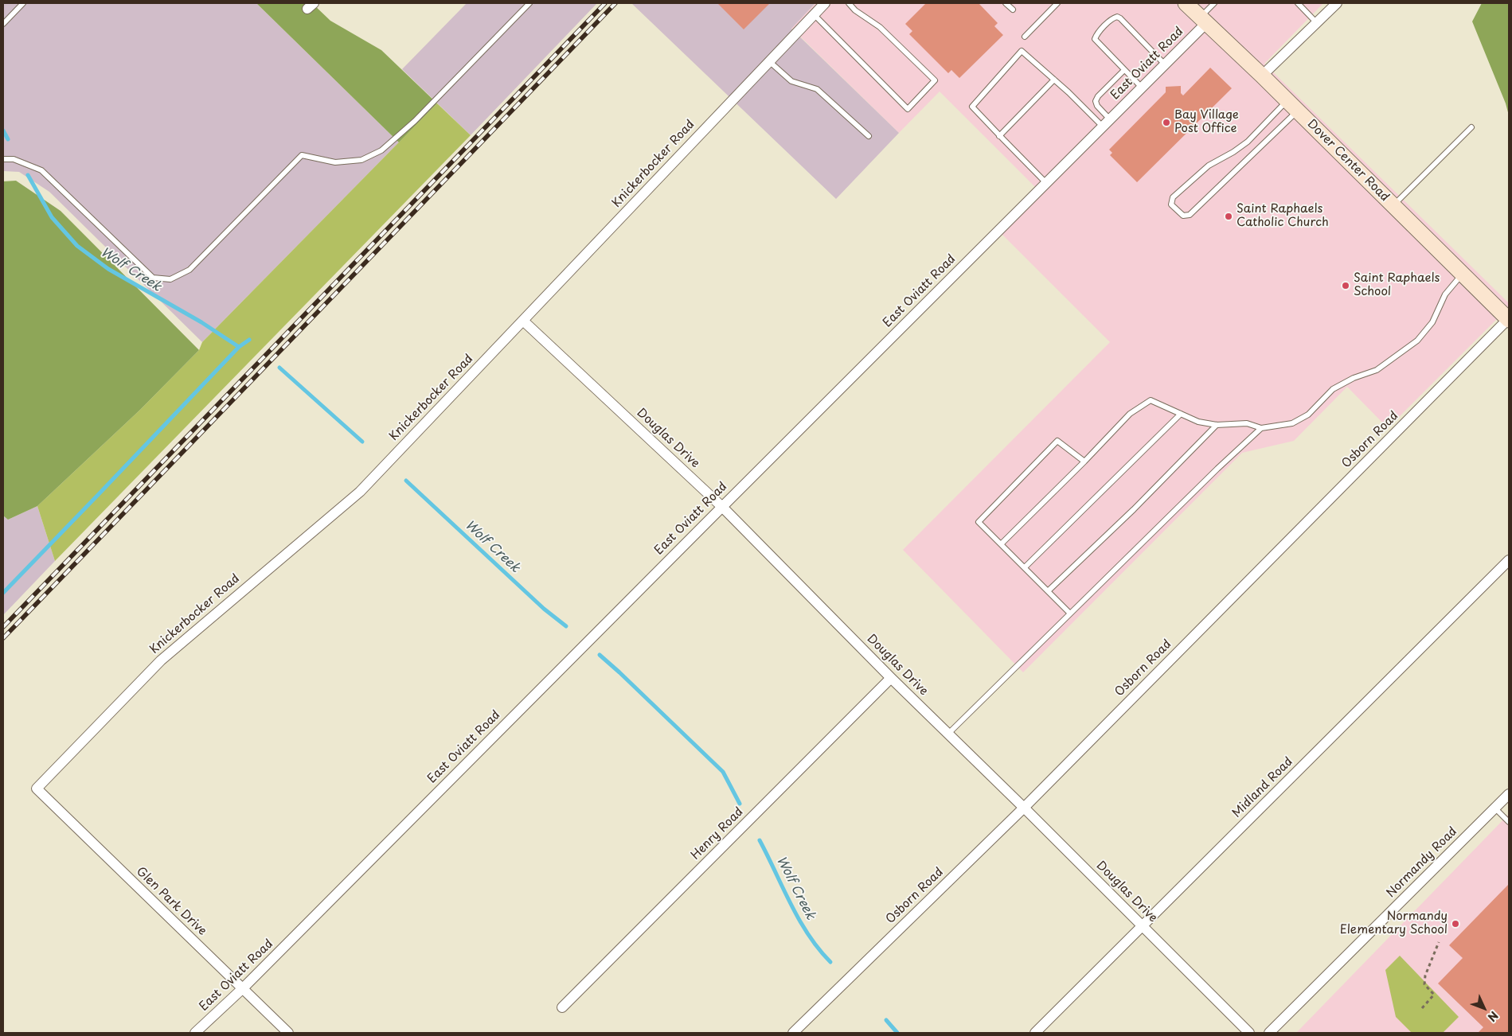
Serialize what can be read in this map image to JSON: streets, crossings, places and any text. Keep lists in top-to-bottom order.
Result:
{
  "streets": {
    "street": [
      "East Oviatt Road",
      "Dover Center Road",
      "Knickerbocker Road",
      "Douglas Drive",
      "Osborn Road",
      "Midland Road",
      "Henry Road",
      "Normandy Road",
      "Glen Park Drive"
    ]
  },
  "crossings": [
    ["East Oviatt Road", "Dover Center Road"],
    ["East Oviatt Road", "Douglas Drive"],
    ["East Oviatt Road", "Glen Park Drive"],
    ["Dover Center Road", "Osborn Road"],
    ["Knickerbocker Road", "Douglas Drive"],
    ["Knickerbocker Road", "Glen Park Drive"],
    ["Douglas Drive", "Osborn Road"],
    ["Douglas Drive", "Midland Road"],
    ["Douglas Drive", "Henry Road"]
  ],
  "water": ["Wolf Creek"],
  "places": [
    "Bay Village Post Office",
    "Saint Raphaels Catholic Church",
    "Saint Raphaels School",
    "Normandy Elementary School"
  ],
  "north": "bottom right"
}
